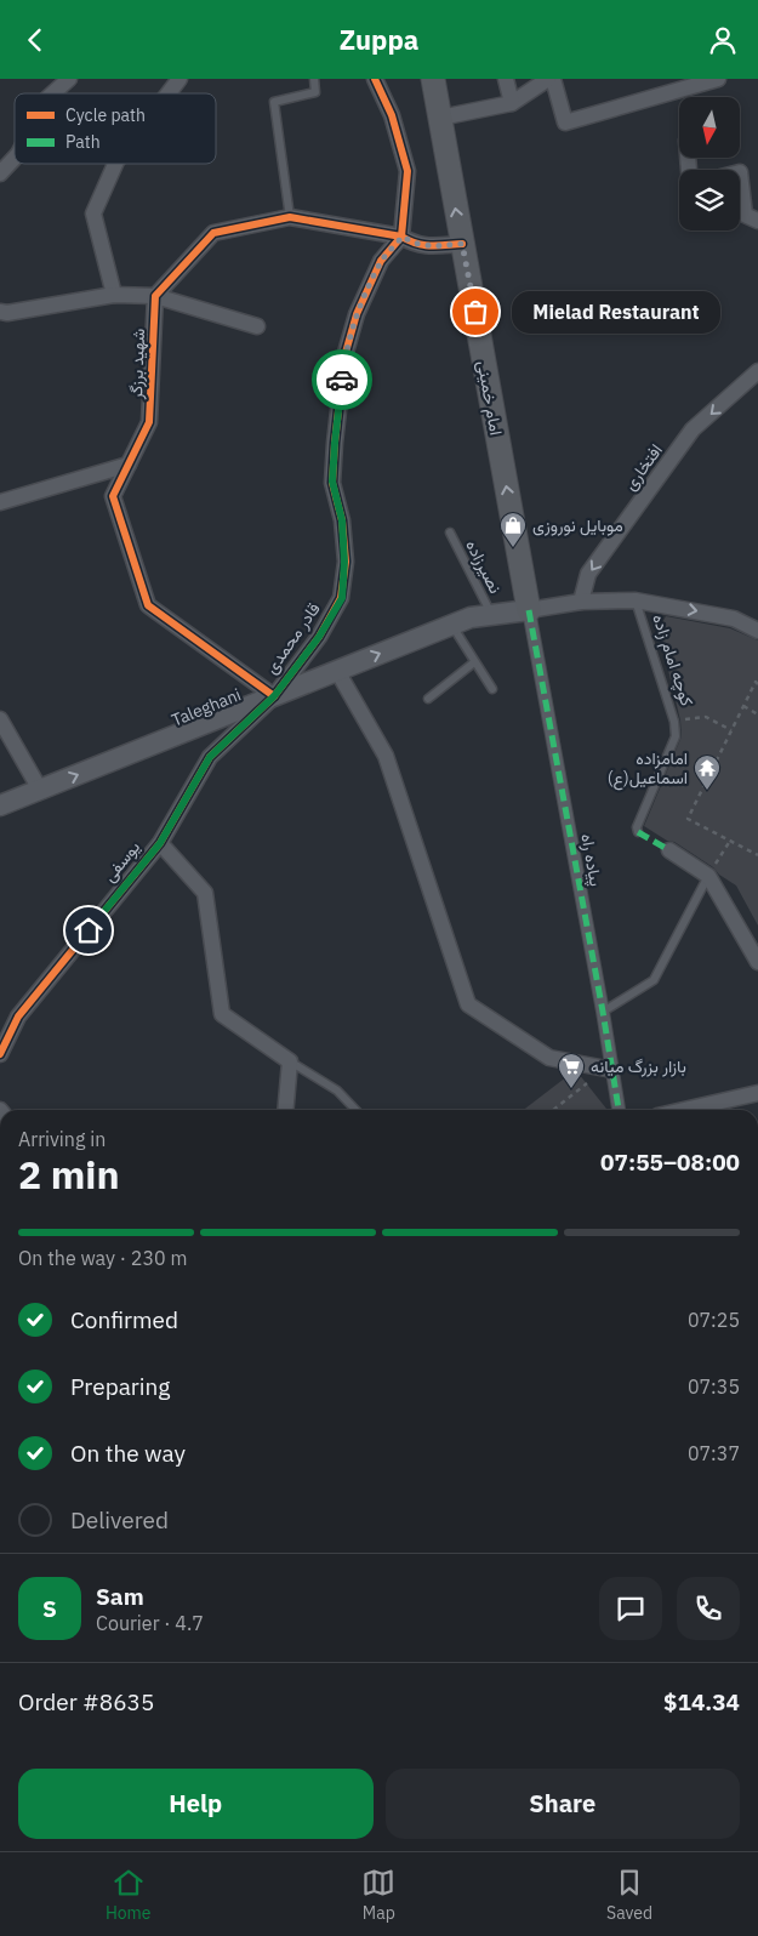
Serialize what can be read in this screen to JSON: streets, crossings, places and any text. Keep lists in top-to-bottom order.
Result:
{
  "streets": {
    "main road": ["امام خمینی"],
    "street": [
      "شهید برزگر",
      "افتخاری",
      "قادر محمدی",
      "Taleghani",
      "پیاده راه",
      "یوسفی"
    ],
    "lane": ["نصیرزاده", "کوچه امام زاده"]
  },
  "crossings": [
    ["شهید برزگر", "قادر محمدی"],
    ["شهید برزگر", "Taleghani"],
    ["شهید برزگر", "یوسفی"],
    ["امام خمینی", "Taleghani"],
    ["امام خمینی", "پیاده راه"],
    ["نصیرزاده", "Taleghani"],
    ["قادر محمدی", "Taleghani"],
    ["قادر محمدی", "یوسفی"],
    ["Taleghani", "پیاده راه"],
    ["Taleghani", "یوسفی"]
  ],
  "one_way": ["امام خمینی", "افتخاری", "Taleghani"],
  "places": {
    "other": ["Mielad Restaurant"],
    "shop": ["موبایل نوروزی"],
    "temple": ["امامزاده اسماعیل(ع)"],
    "supermarket": ["بازار بزرگ میانه"]
  },
  "legend": ["Cycle path", "Path"],
  "north": "bottom",
  "page": {
    "header": "Zuppa",
    "bubble": "Mielad Restaurant",
    "heading": ["2 min", "Arriving in", "07:55–08:00"],
    "panel": [
      "Sam",
      "Courier · 4.7",
      "Order #8635",
      "$14.34"
    ],
    "bar": "On the way · 230 m",
    "list": [
      ["Confirmed", "07:25"],
      ["Preparing", "07:35"],
      ["On the way", "07:37"],
      "Delivered"
    ],
    "round": "S",
    "buttons": ["Help", "Share"],
    "tabs": ["Home", "Map", "Saved"]
  }
}
